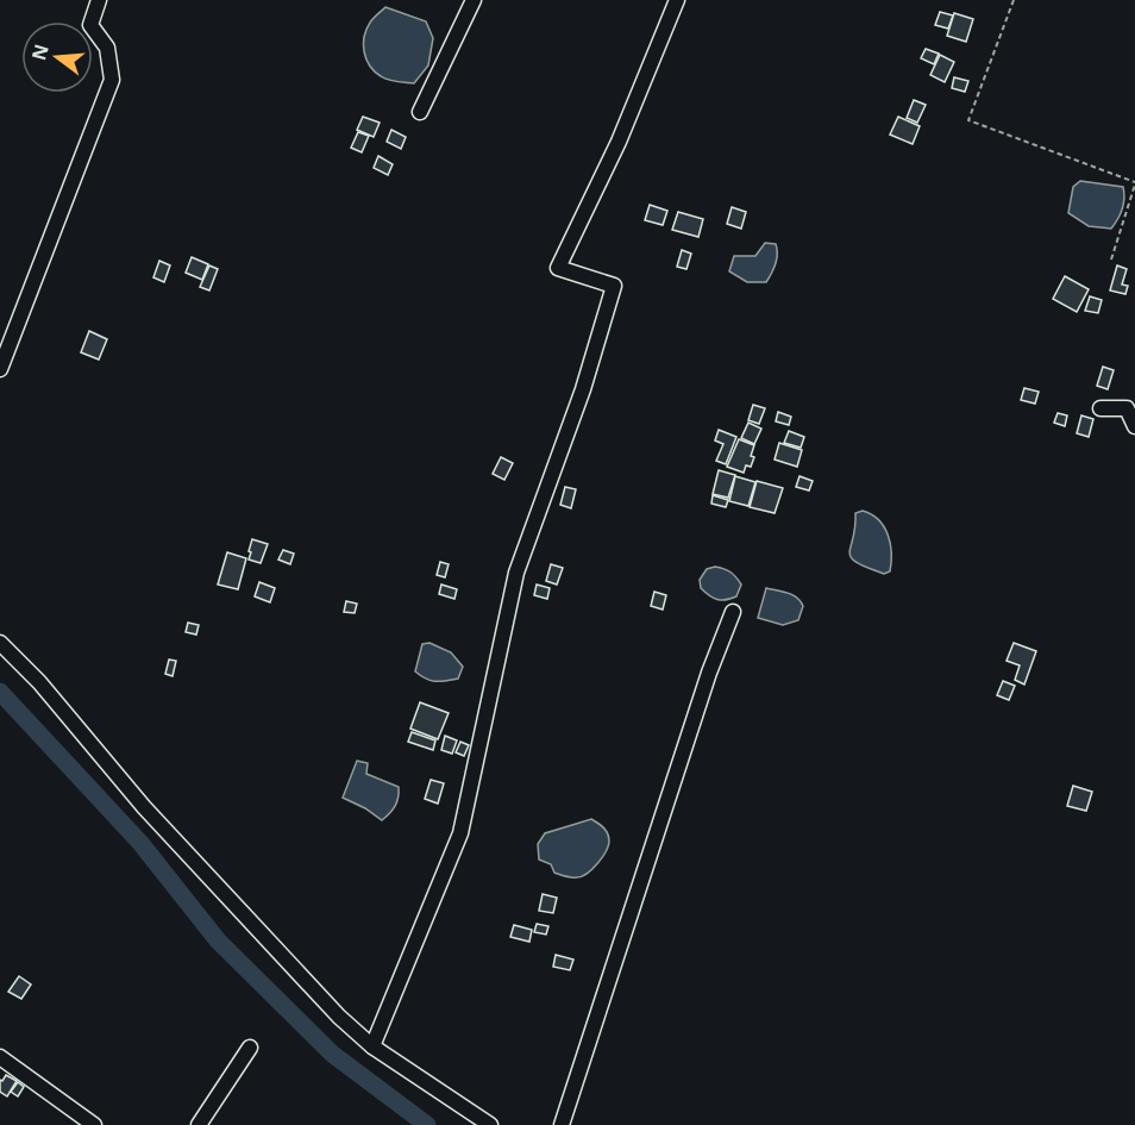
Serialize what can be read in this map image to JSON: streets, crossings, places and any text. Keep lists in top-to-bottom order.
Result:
{
  "north": "left"
}
